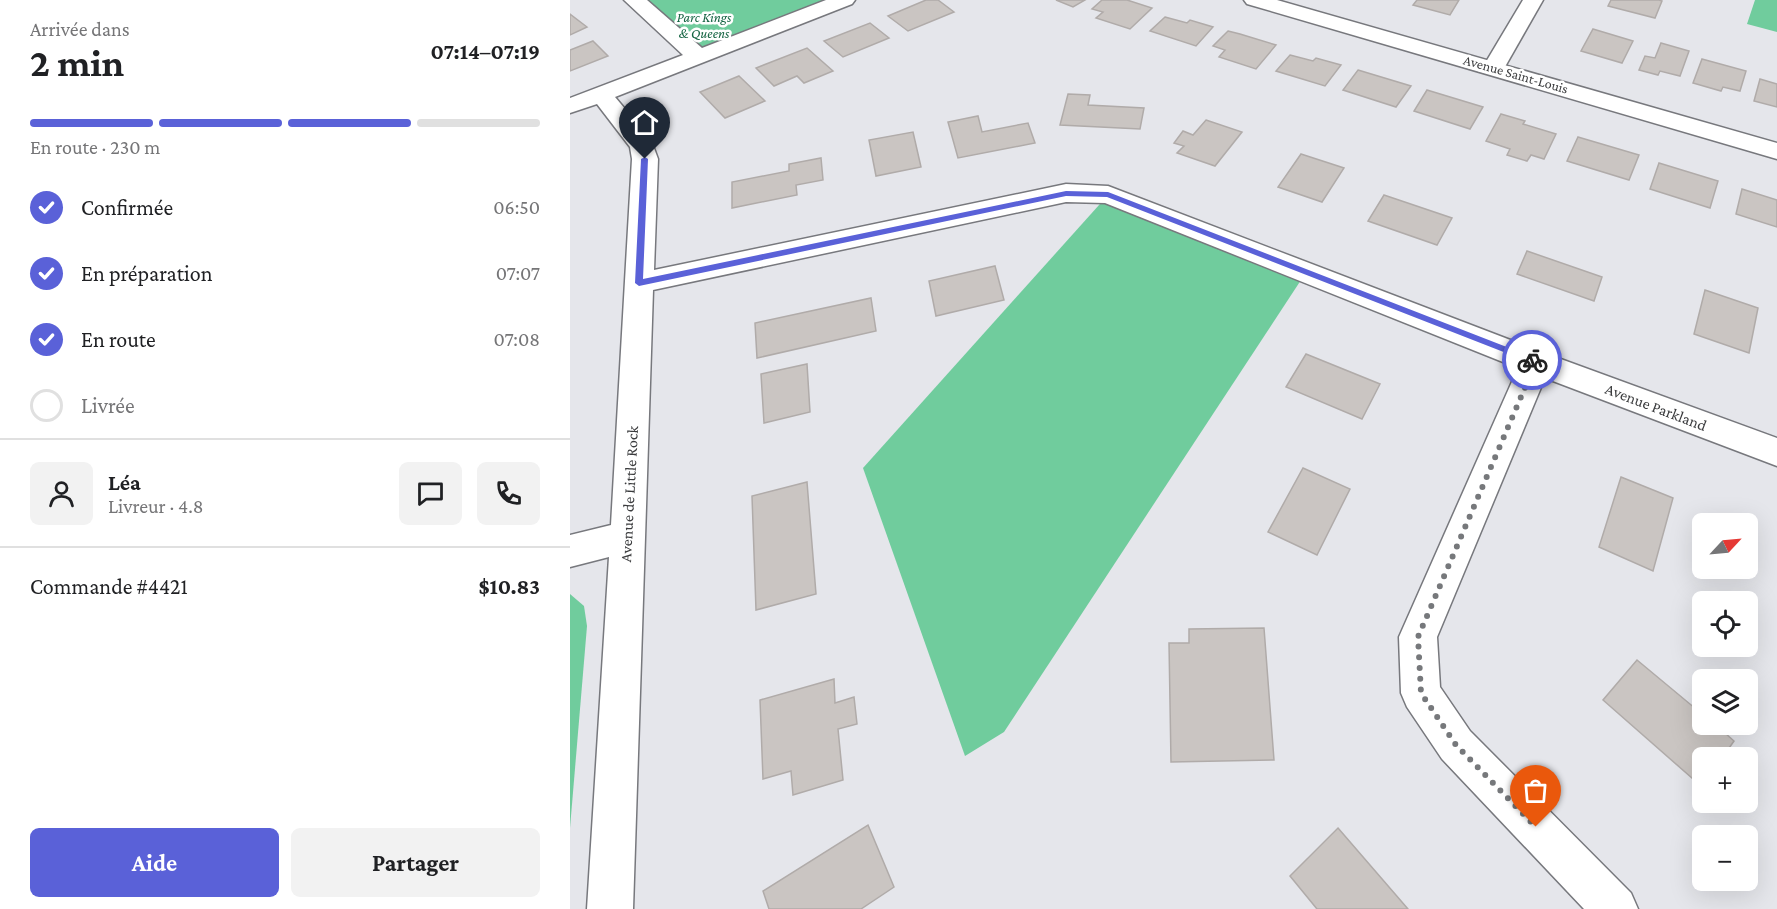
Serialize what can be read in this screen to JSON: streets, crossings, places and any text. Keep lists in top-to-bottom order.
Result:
{
  "streets": {
    "street": ["Avenue Saint-Louis", "Avenue Parkland", "Avenue de Little Rock"]
  },
  "crossings": [
    ["Avenue Parkland", "Avenue de Little Rock"]
  ],
  "parks": ["Parc Kings & Queens"],
  "north": "top right",
  "page": {
    "heading": ["2 min", "Arrivée dans", "07:14–07:19"],
    "panel": [
      "Léa",
      "Livreur · 4.8",
      "Commande #4421",
      "$10.83"
    ],
    "bar": "En route · 230 m",
    "list": [
      ["Confirmée", "06:50"],
      ["En préparation", "07:07"],
      ["En route", "07:08"],
      "Livrée"
    ],
    "map_buttons": ["+", "−"],
    "buttons": ["Aide", "Partager"]
  }
}
